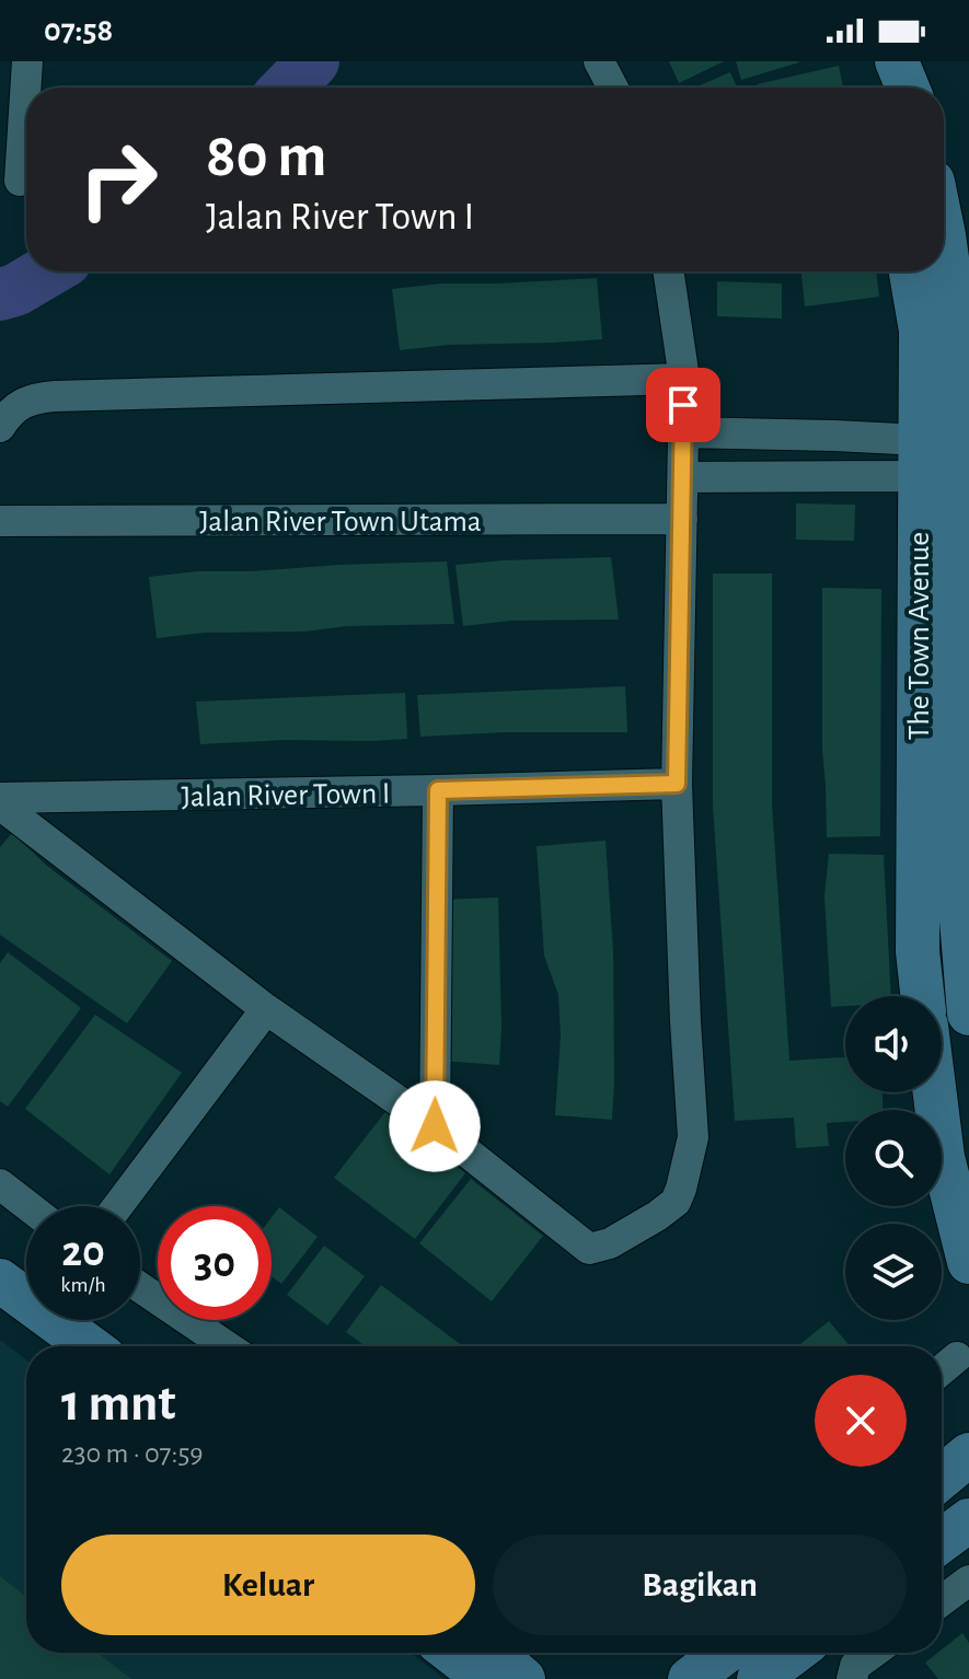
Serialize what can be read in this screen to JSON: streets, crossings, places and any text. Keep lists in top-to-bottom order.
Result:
{
  "streets": {
    "street": ["Jalan River Town Utama", "The Town Avenue", "Jalan River Town I"]
  },
  "page": {
    "status": "07:58",
    "turn": ["80 m", "Jalan River Town I"],
    "speed": "20 km/h",
    "limit": "30",
    "heading": ["1 mnt", "230 m · 07:59"],
    "buttons": ["Keluar", "Bagikan"]
  }
}
